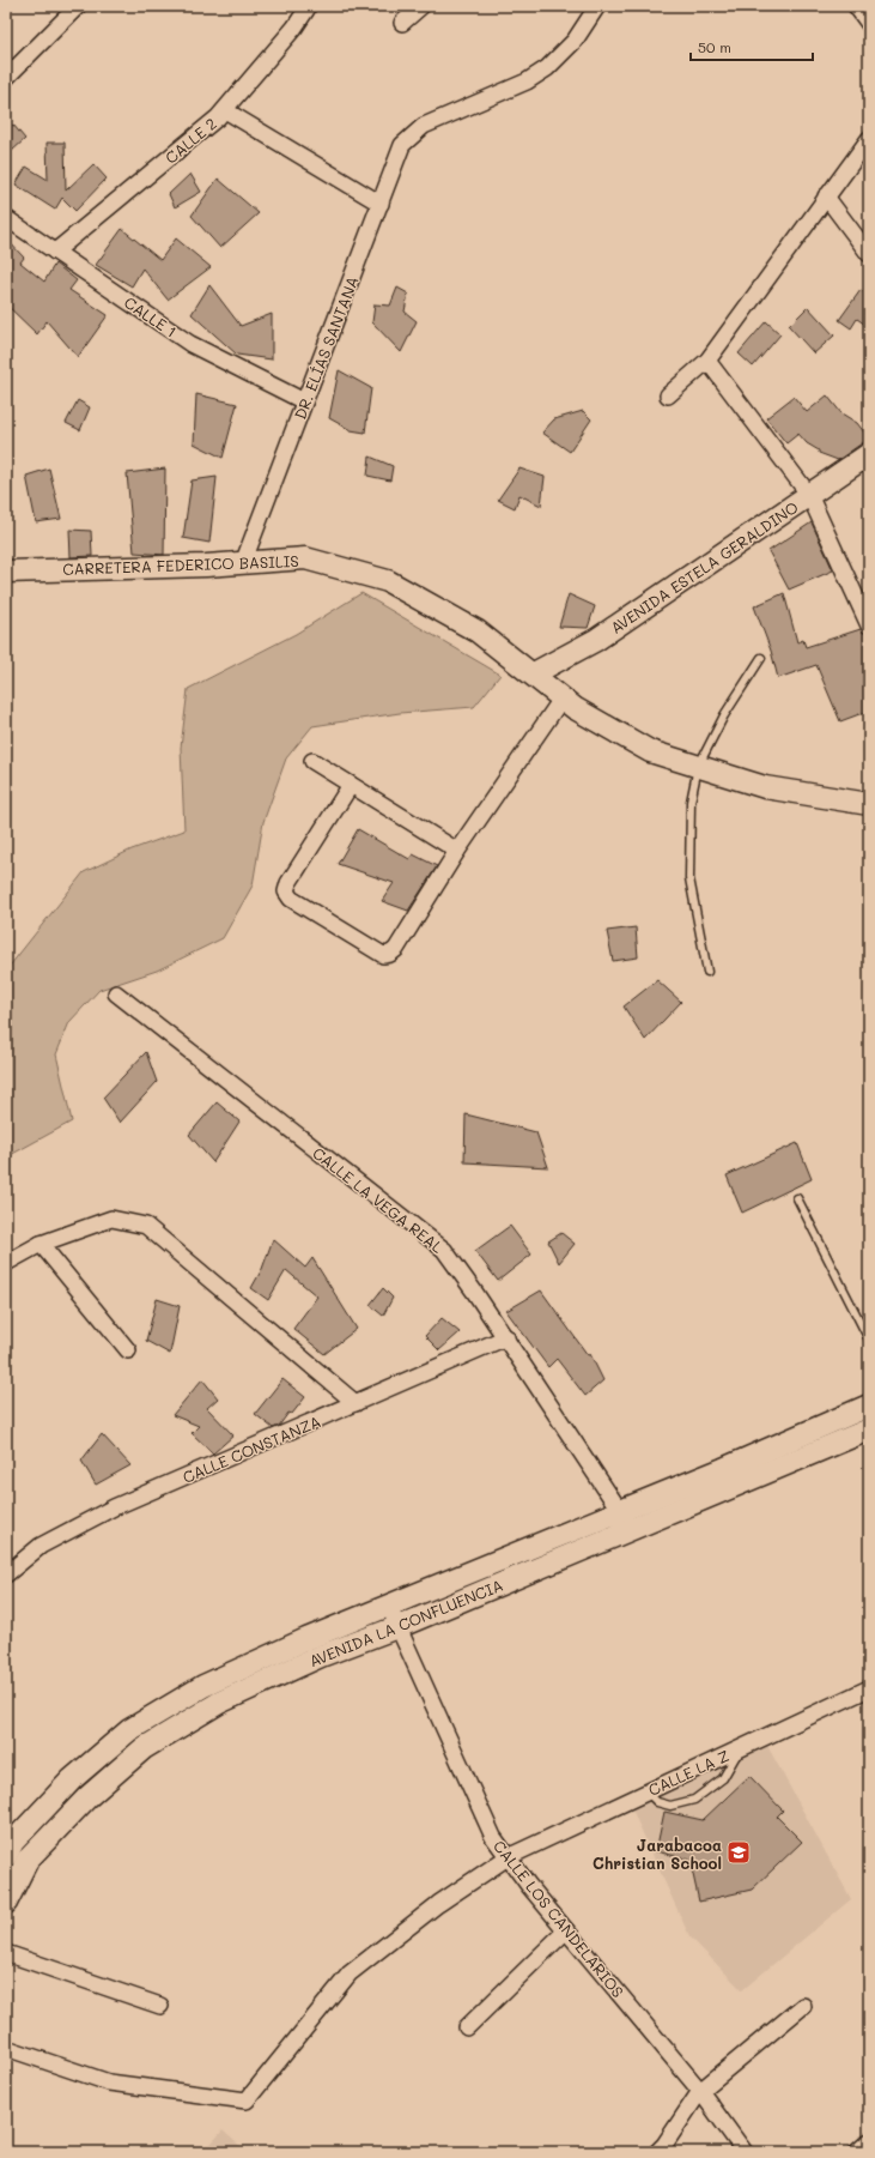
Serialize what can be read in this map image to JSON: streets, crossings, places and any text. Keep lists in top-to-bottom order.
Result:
{
  "streets": {
    "street": [
      "CALLE 2",
      "CALLE 1",
      "DR. ELÍAS SANTANA",
      "CARRETERA FEDERICO BASILIS",
      "AVENIDA ESTELA GERALDINO",
      "CALLE LA VEGA REAL",
      "CALLE CONSTANZA",
      "AVENIDA LA CONFLUENCIA",
      "CALLE LA Z",
      "CALLE LOS CANDELARIOS"
    ]
  },
  "crossings": [
    ["CALLE 2", "CALLE 1"],
    ["CALLE 1", "DR. ELÍAS SANTANA"],
    ["DR. ELÍAS SANTANA", "CARRETERA FEDERICO BASILIS"],
    ["CARRETERA FEDERICO BASILIS", "AVENIDA ESTELA GERALDINO"],
    ["CALLE LA VEGA REAL", "CALLE CONSTANZA"],
    ["CALLE LA VEGA REAL", "AVENIDA LA CONFLUENCIA"],
    ["AVENIDA LA CONFLUENCIA", "CALLE LOS CANDELARIOS"],
    ["CALLE LA Z", "CALLE LOS CANDELARIOS"]
  ],
  "places": {
    "school or university": ["Jarabacoa Christian School"]
  },
  "scale_bar": "50 m"
}
